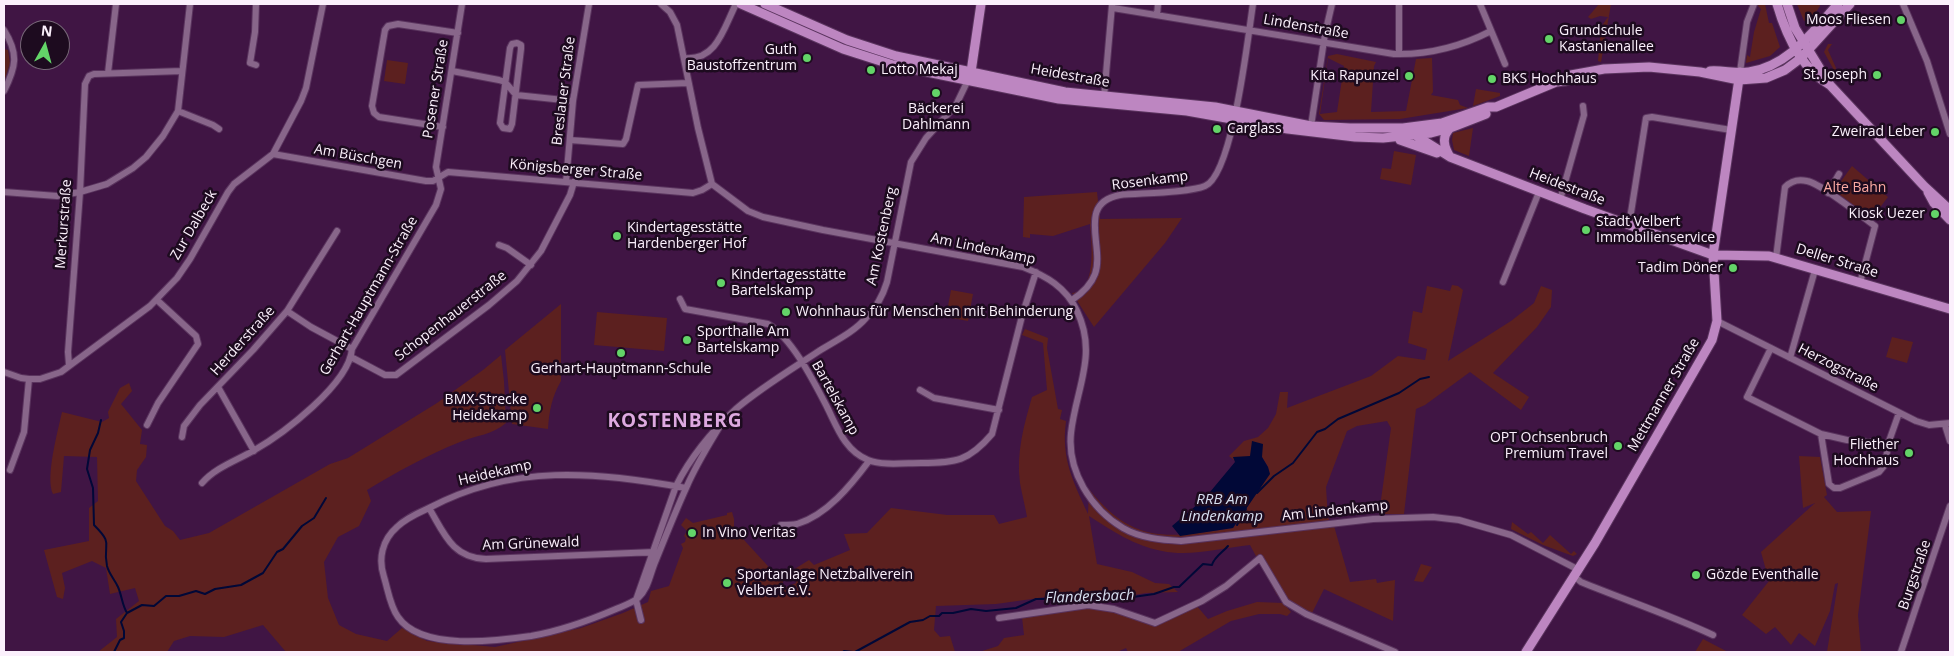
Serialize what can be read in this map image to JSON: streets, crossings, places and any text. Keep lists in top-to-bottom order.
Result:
{
  "streets": {
    "main road": ["Heidestraße", "Deller Straße", "Mettmanner Straße"],
    "street": [
      "Lindenstraße",
      "Posener Straße",
      "Breslauer Straße",
      "Am Büschgen",
      "Königsberger Straße",
      "Rosenkamp",
      "Merkurstraße",
      "Zur Dalbeck",
      "Am Kostenberg",
      "Am Lindenkamp",
      "Gerhart-Hauptmann-Straße",
      "Schopenhauerstraße",
      "Herderstraße",
      "Herzogstraße",
      "Bartelskamp",
      "Heidekamp",
      "Am Grünewald",
      "Burgstraße"
    ]
  },
  "crossings": [
    ["Heidestraße", "Rosenkamp"],
    ["Heidestraße", "Am Kostenberg"],
    ["Heidestraße", "Deller Straße"],
    ["Heidestraße", "Mettmanner Straße"],
    ["Posener Straße", "Am Büschgen"],
    ["Posener Straße", "Königsberger Straße"],
    ["Posener Straße", "Gerhart-Hauptmann-Straße"],
    ["Breslauer Straße", "Königsberger Straße"],
    ["Am Büschgen", "Königsberger Straße"],
    ["Am Büschgen", "Zur Dalbeck"],
    ["Am Büschgen", "Gerhart-Hauptmann-Straße"],
    ["Königsberger Straße", "Am Lindenkamp"],
    ["Königsberger Straße", "Gerhart-Hauptmann-Straße"],
    ["Königsberger Straße", "Schopenhauerstraße"],
    ["Rosenkamp", "Am Lindenkamp"],
    ["Merkurstraße", "Zur Dalbeck"],
    ["Am Kostenberg", "Am Lindenkamp"],
    ["Am Kostenberg", "Bartelskamp"],
    ["Am Kostenberg", "Heidekamp"],
    ["Am Kostenberg", "Am Grünewald"],
    ["Am Lindenkamp", "Mettmanner Straße"],
    ["Deller Straße", "Mettmanner Straße"],
    ["Gerhart-Hauptmann-Straße", "Schopenhauerstraße"],
    ["Gerhart-Hauptmann-Straße", "Herderstraße"],
    ["Herzogstraße", "Mettmanner Straße"],
    ["Heidekamp", "Am Grünewald"]
  ],
  "districts": ["KOSTENBERG"],
  "water": ["RRB Am Lindenkamp", "Flandersbach"],
  "parks": ["Alte Bahn"],
  "places": [
    "Moos Fliesen",
    "Grundschule Kastanienallee",
    "Guth Baustoffzentrum",
    "Lotto Mekaj",
    "St. Joseph",
    "Kita Rapunzel",
    "BKS Hochhaus",
    "Bäckerei Dahlmann",
    "Carglass",
    "Zweirad Leber",
    "Kiosk Uezer",
    "Stadt Velbert Immobilienservice",
    "Kindertagesstätte Hardenberger Hof",
    "Tadim Döner",
    "Kindertagesstätte Bartelskamp",
    "Wohnhaus für Menschen mit Behinderung",
    "Sporthalle Am Bartelskamp",
    "Gerhart-Hauptmann-Schule",
    "BMX-Strecke Heidekamp",
    "OPT Ochsenbruch Premium Travel",
    "Fliether Hochhaus",
    "In Vino Veritas",
    "Gözde Eventhalle",
    "Sportanlage Netzballverein Velbert e.V."
  ],
  "north": "top"
}
